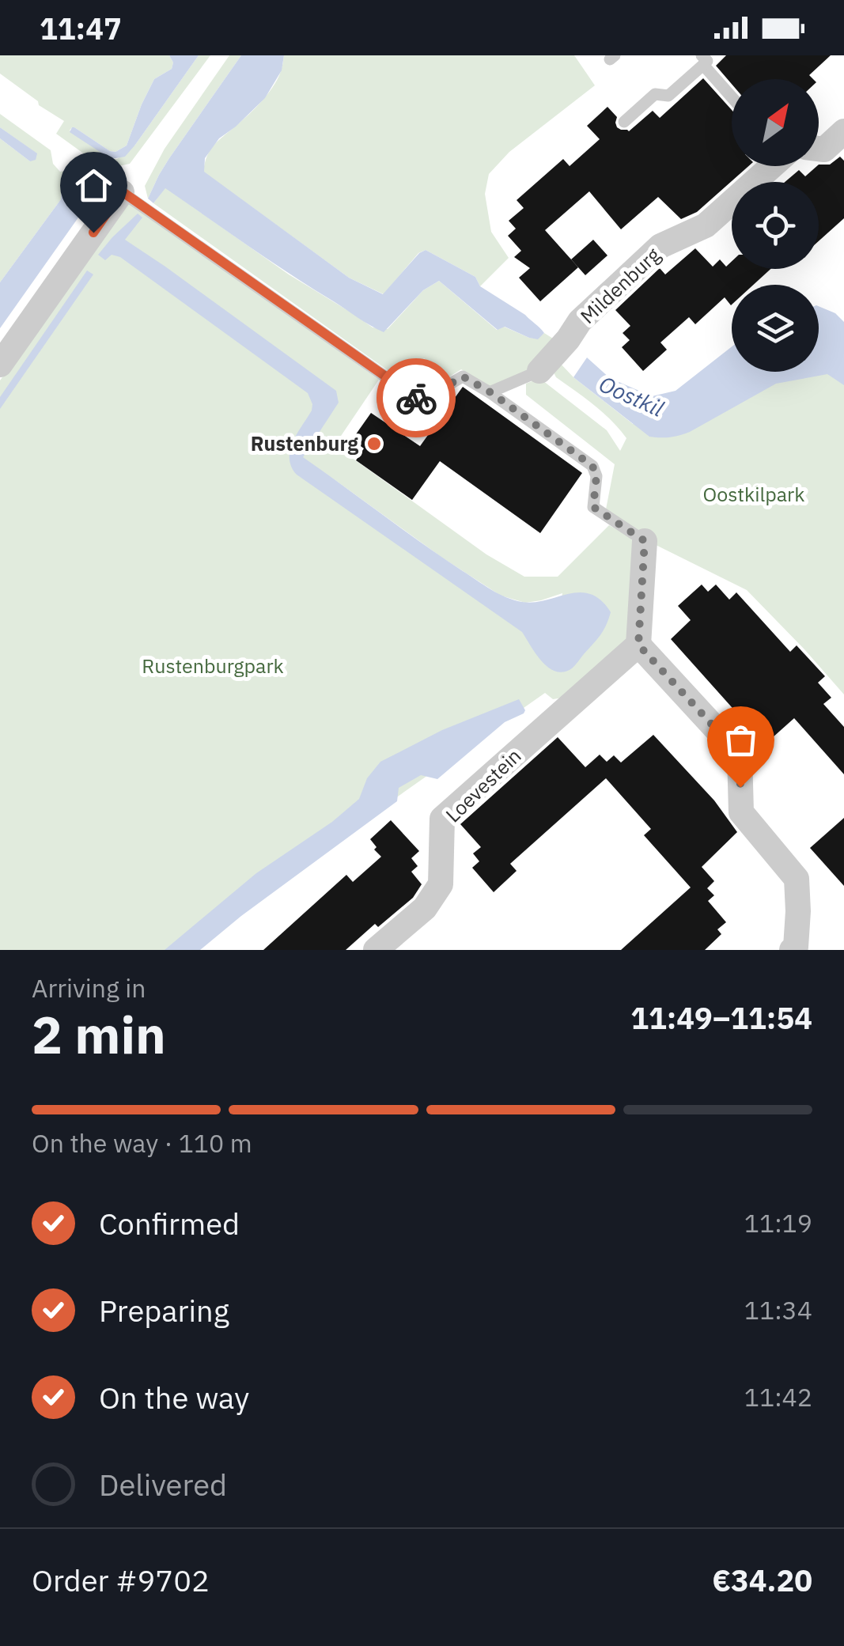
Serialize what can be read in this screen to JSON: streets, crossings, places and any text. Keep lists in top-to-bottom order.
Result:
{
  "streets": {
    "street": ["Mildenburg", "Loevestein"]
  },
  "water": ["Oostkil"],
  "parks": ["Oostkilpark", "Rustenburgpark"],
  "places": ["Rustenburg"],
  "north": "top right",
  "page": {
    "status": "11:47",
    "heading": ["2 min", "Arriving in", "11:49–11:54"],
    "panel": ["Order #9702", "€34.20"],
    "bar": "On the way · 110 m",
    "list": [
      ["Confirmed", "11:19"],
      ["Preparing", "11:34"],
      ["On the way", "11:42"],
      "Delivered"
    ]
  }
}
